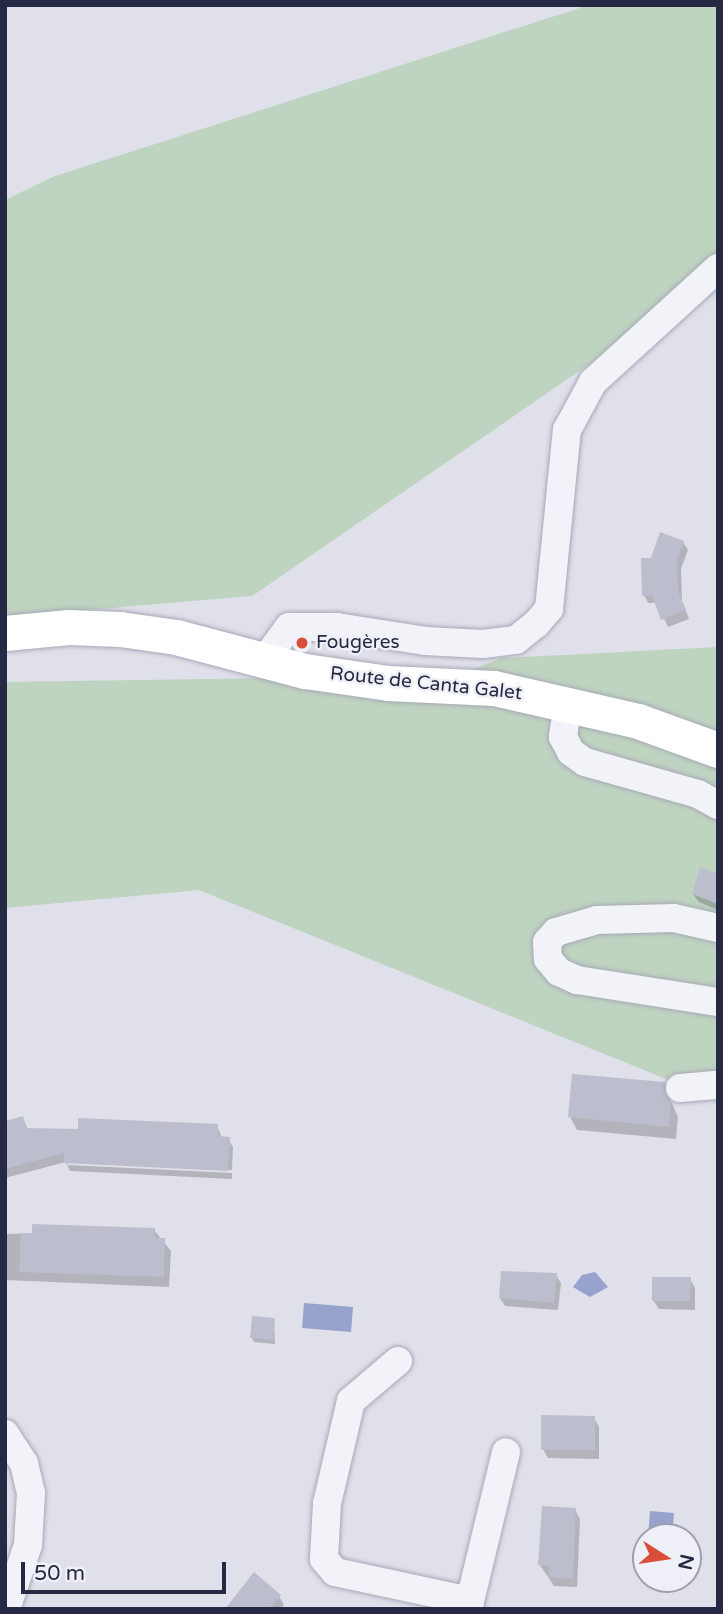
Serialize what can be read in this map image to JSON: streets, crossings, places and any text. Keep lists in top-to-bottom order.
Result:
{
  "streets": {
    "main road": ["Route de Canta Galet"]
  },
  "places": ["Fougères"],
  "scale_bar": "50 m",
  "north": "right"
}
